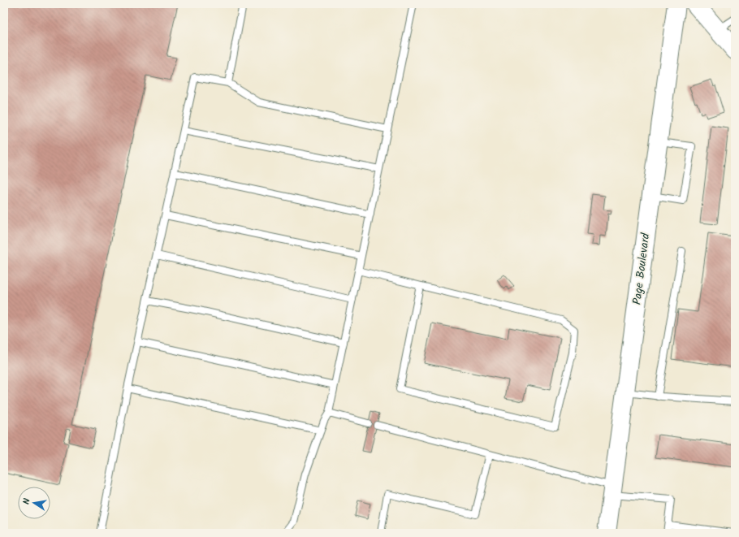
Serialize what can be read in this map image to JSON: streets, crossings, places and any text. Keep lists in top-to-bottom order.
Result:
{
  "streets": {
    "main road": ["Page Boulevard"]
  },
  "north": "left"
}
